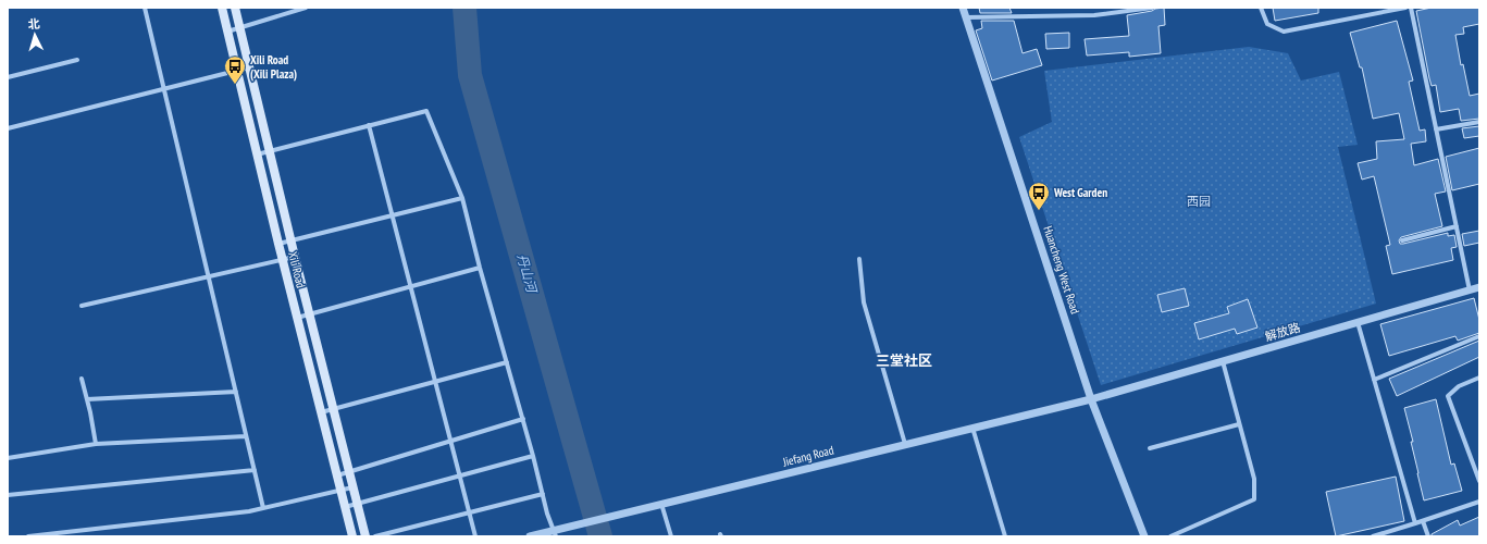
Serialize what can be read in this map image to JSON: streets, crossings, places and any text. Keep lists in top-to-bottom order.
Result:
{
  "streets": {
    "main road": ["Xili Road"],
    "street": ["Huancheng West Road", "解放路", "Jiefang Road"]
  },
  "crossings": [
    ["Huancheng West Road", "解放路"],
    ["Huancheng West Road", "Jiefang Road"],
    ["解放路", "Jiefang Road"]
  ],
  "districts": ["三堂社区"],
  "water": ["丹山河"],
  "parks": ["西园"],
  "places": {
    "bus stop": ["Xili Road (Xili Plaza)", "West Garden"]
  },
  "north": "top"
}
